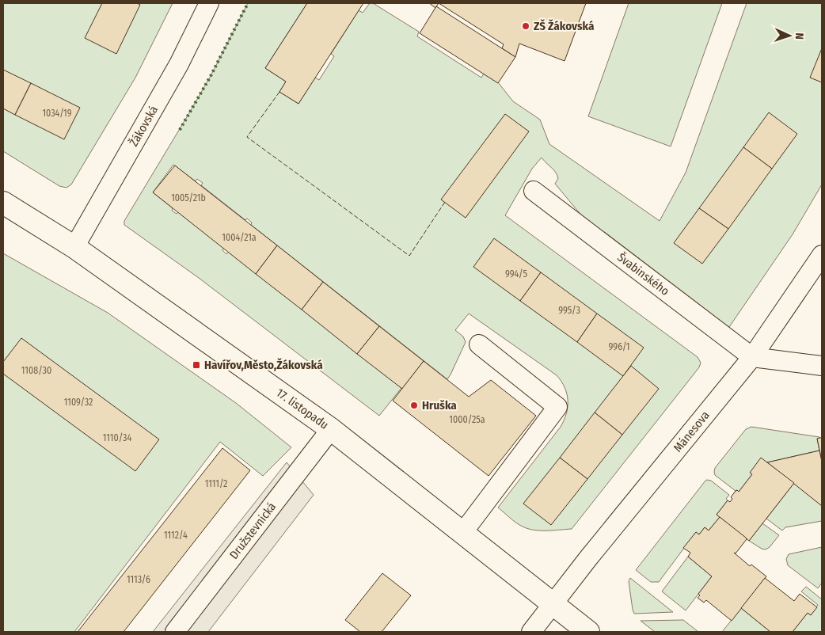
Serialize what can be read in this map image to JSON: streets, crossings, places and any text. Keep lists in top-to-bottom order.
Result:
{
  "streets": {
    "street": [
      "Žákovská",
      "Švabinského",
      "17. listopadu",
      "Mánesova",
      "Družstevnická"
    ]
  },
  "crossings": [
    ["Žákovská", "17. listopadu"],
    ["Švabinského", "Mánesova"],
    ["17. listopadu", "Mánesova"],
    ["17. listopadu", "Družstevnická"]
  ],
  "places": {
    "other": ["ZŠ Žákovská", "Hruška"],
    "transit": ["Havířov,Město,Žákovská"]
  },
  "house_numbers": [
    "1034/19",
    "1005/21b",
    "1004/21a",
    "994/5",
    "995/3",
    "996/1",
    "1108/30",
    "1109/32",
    "1000/25a",
    "1110/34",
    "1111/2",
    "1112/4",
    "1113/6"
  ],
  "north": "right"
}
